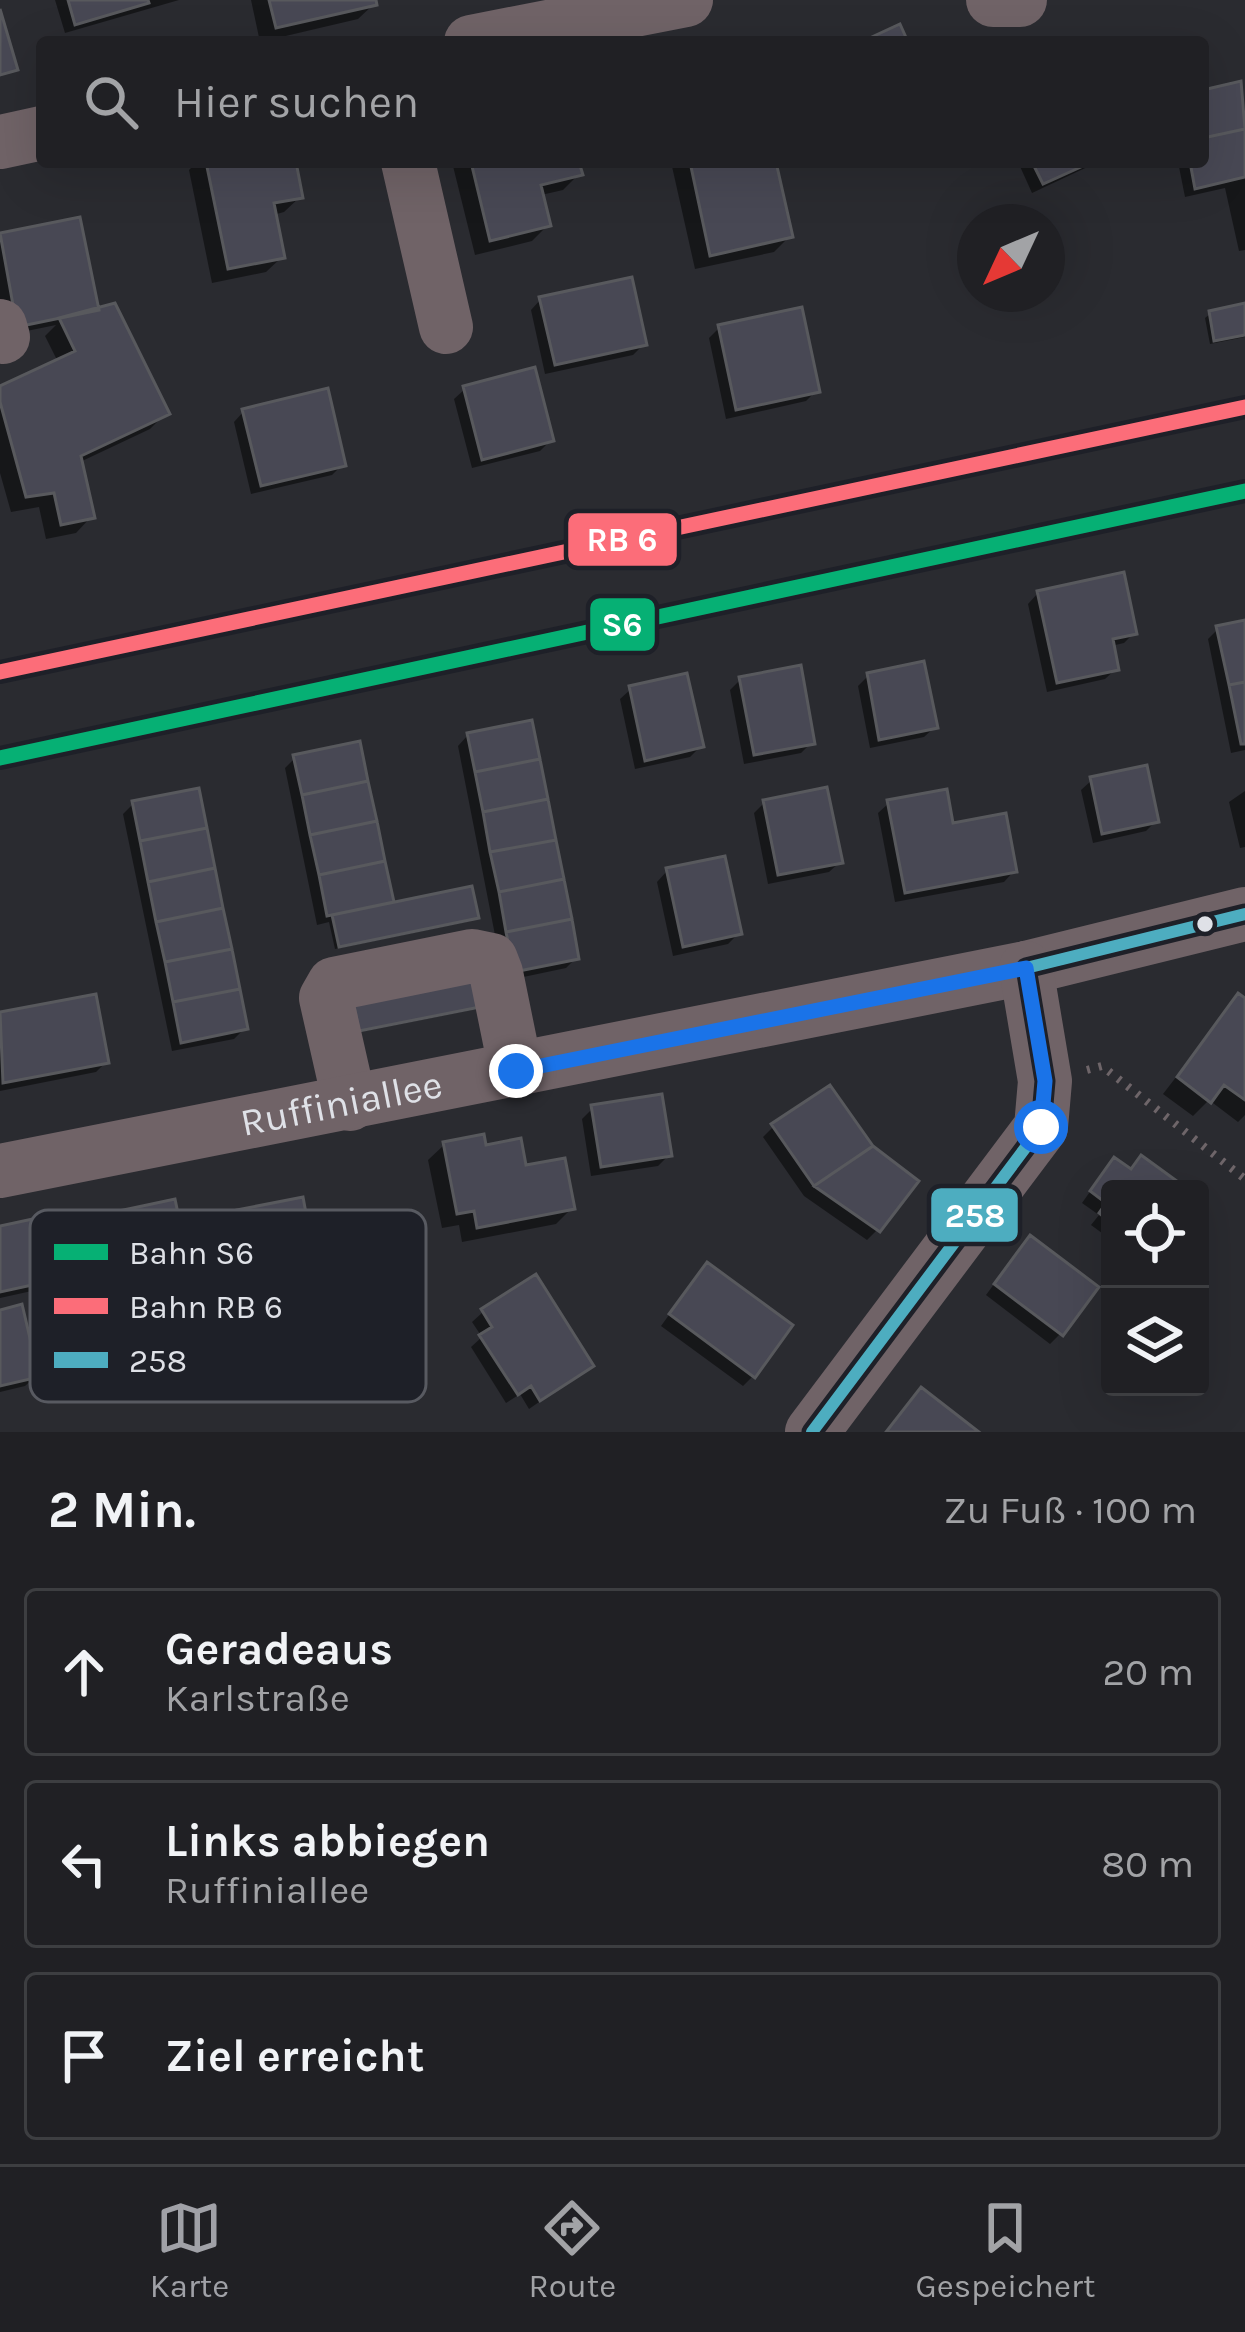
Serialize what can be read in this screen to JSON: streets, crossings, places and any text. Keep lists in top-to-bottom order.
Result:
{
  "streets": {
    "street": ["Ruffiniallee"]
  },
  "lines": ["rail line S6", "transit line 258"],
  "legend": ["Bahn S6", "Bahn RB 6", "258"],
  "north": "bottom left",
  "page": {
    "search": "Hier suchen",
    "heading": ["2 Min.", "Zu Fuß · 100 m"],
    "list": [
      ["Geradeaus", "Karlstraße", "20 m"],
      ["Links abbiegen", "Ruffiniallee", "80 m"],
      "Ziel erreicht"
    ],
    "nav": ["Karte", "Route", "Gespeichert"]
  }
}
